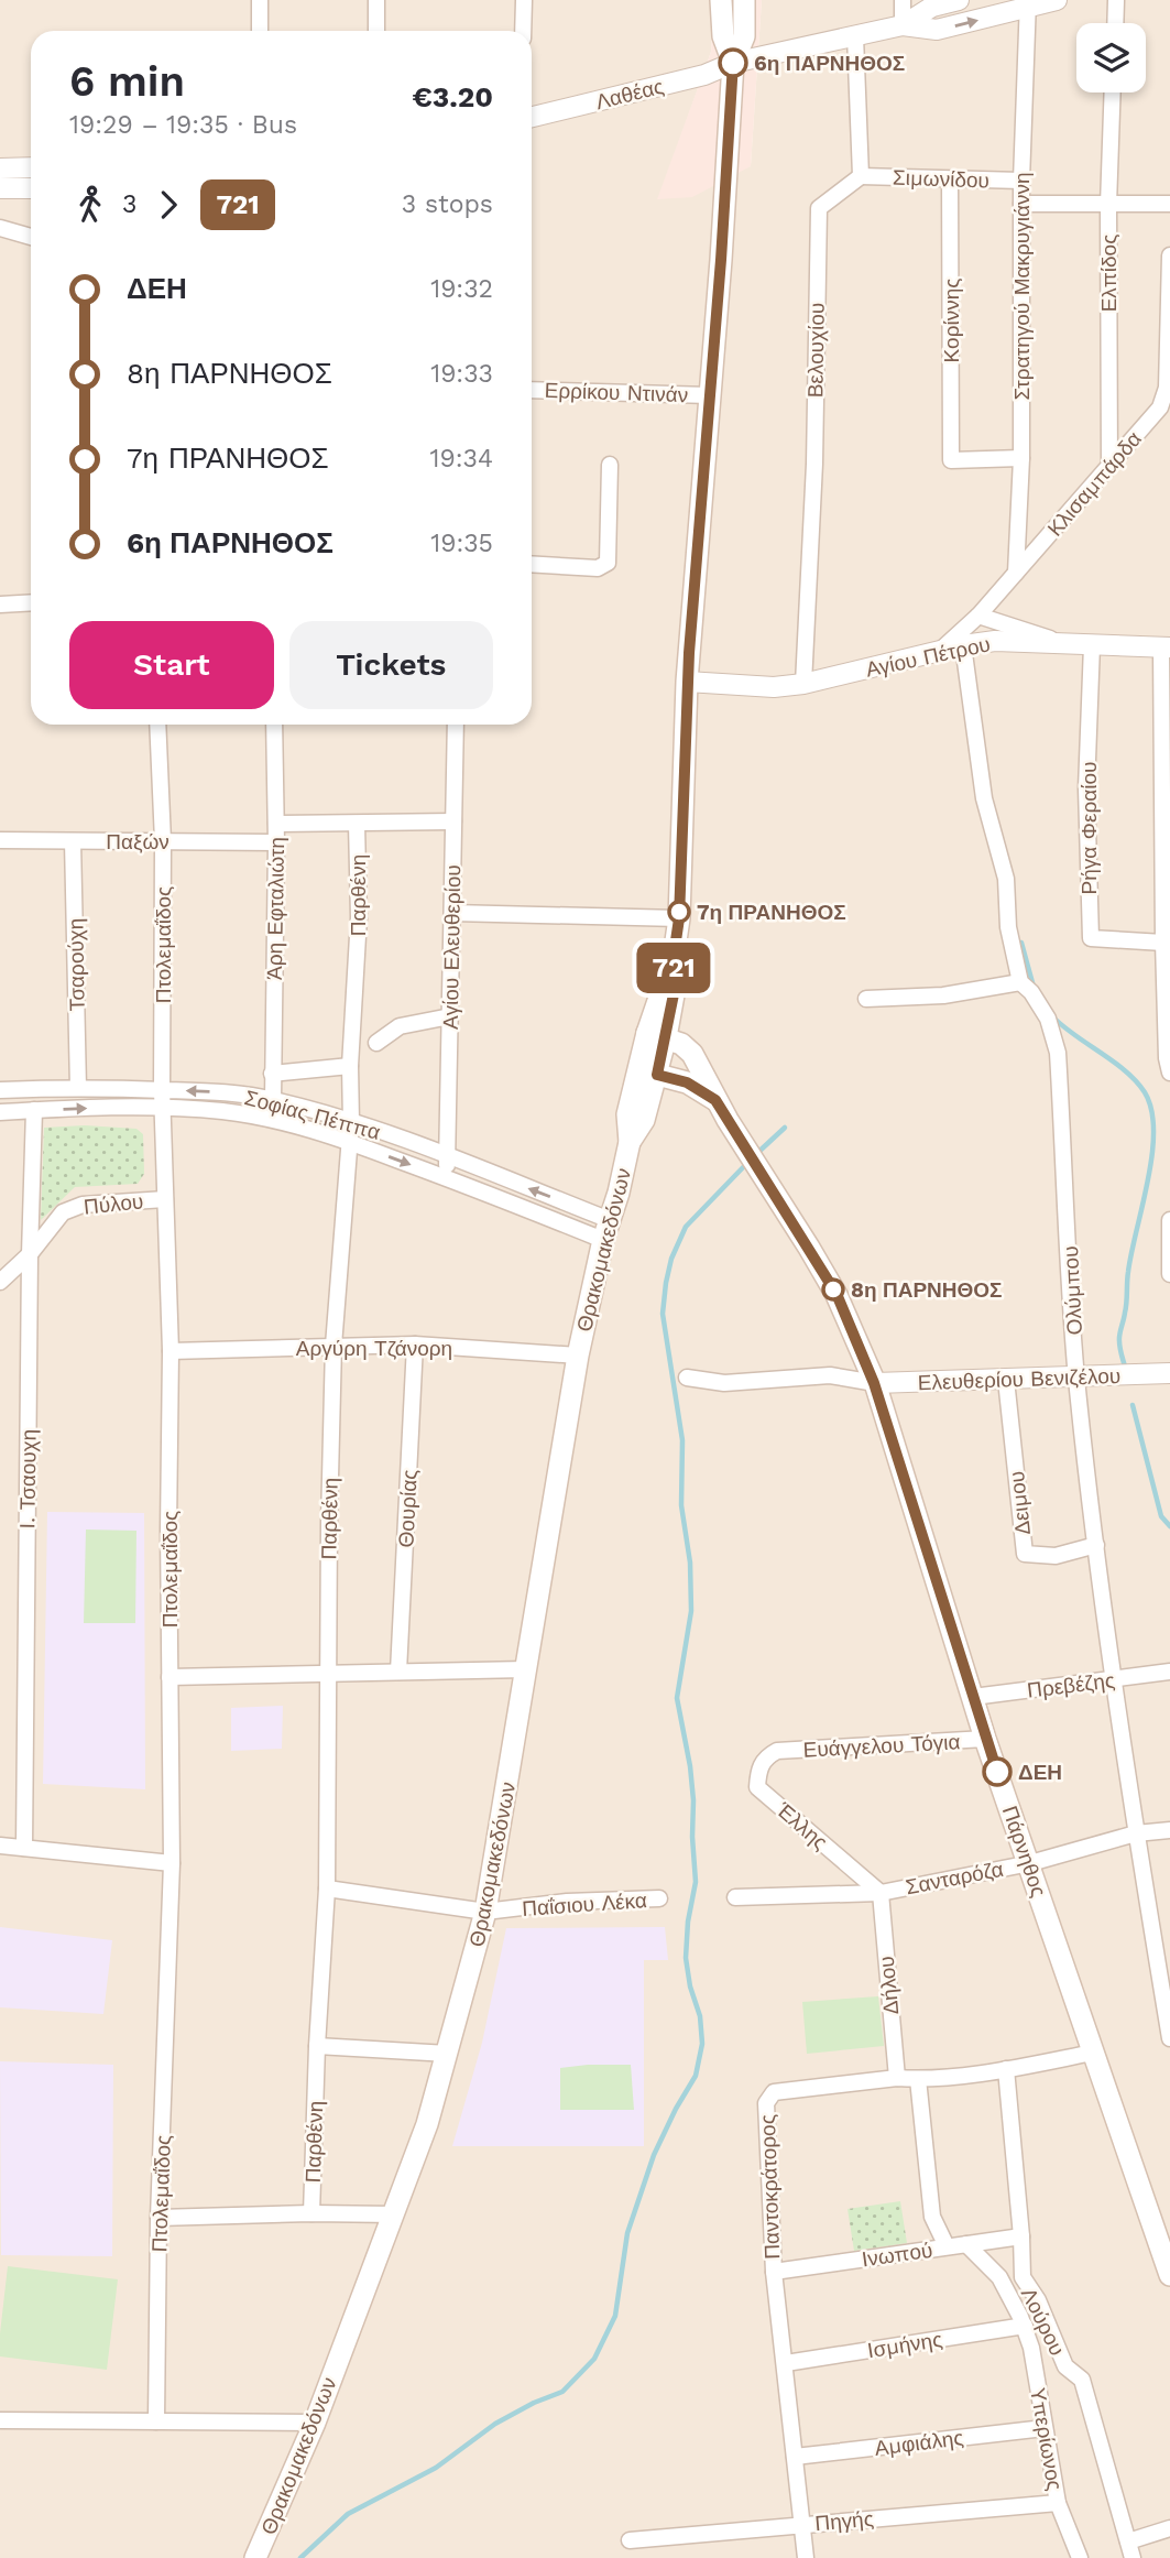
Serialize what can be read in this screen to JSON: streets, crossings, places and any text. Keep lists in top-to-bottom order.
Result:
{
  "streets": {
    "main road": ["Θρακομακεδόνων", "Πάρνηθος"],
    "street": [
      "Λαθέας",
      "Σιμωνίδου",
      "Ελπίδος",
      "Στρατηγού Μακρυγιάννη",
      "Κορίννης",
      "Βελουχίου",
      "Ερρίκου Ντινάν",
      "Κλισαμπάρδα",
      "Αγίου Πέτρου",
      "Ρήγα Φεραίου",
      "Παξών",
      "Παρθένη",
      "Άρη Εφταλιώτη",
      "Πτολεμαΐδος",
      "Αγίου Ελευθερίου",
      "Τσαρούχη",
      "Σοφίας Πέππα",
      "Πύλου",
      "Ολύμπου",
      "Αργύρη Τζάνορη",
      "Ελευθερίου Βενιζέλου",
      "Ι. Τσαουχη",
      "Δειμου",
      "Θουρίας",
      "Πρεβέζης",
      "Ευάγγελου Τόγια",
      "Έλλης",
      "Σανταρόζα",
      "Παΐσιου Λέκα",
      "Δήλου",
      "Παντοκράτορος",
      "Ινωπού",
      "Λούρου",
      "Ισμήνης",
      "Υπερίωνος",
      "Αμφιάλης",
      "Πηγής"
    ]
  },
  "crossings": [
    ["Σιμωνίδου", "Στρατηγού Μακρυγιάννη"],
    ["Σιμωνίδου", "Κορίννης"],
    ["Σιμωνίδου", "Βελουχίου"],
    ["Ελπίδος", "Κλισαμπάρδα"],
    ["Στρατηγού Μακρυγιάννη", "Κορίννης"],
    ["Στρατηγού Μακρυγιάννη", "Κλισαμπάρδα"],
    ["Βελουχίου", "Αγίου Πέτρου"],
    ["Κλισαμπάρδα", "Αγίου Πέτρου"],
    ["Αγίου Πέτρου", "Ρήγα Φεραίου"],
    ["Αγίου Πέτρου", "Ολύμπου"],
    ["Παξών", "Άρη Εφταλιώτη"],
    ["Παξών", "Πτολεμαΐδος"],
    ["Παξών", "Τσαρούχη"],
    ["Παρθένη", "Σοφίας Πέππα"],
    ["Παρθένη", "Αργύρη Τζάνορη"],
    ["Παρθένη", "Παΐσιου Λέκα"],
    ["Άρη Εφταλιώτη", "Σοφίας Πέππα"],
    ["Πτολεμαΐδος", "Σοφίας Πέππα"],
    ["Πτολεμαΐδος", "Πύλου"],
    ["Πτολεμαΐδος", "Αργύρη Τζάνορη"],
    ["Αγίου Ελευθερίου", "Σοφίας Πέππα"],
    ["Τσαρούχη", "Σοφίας Πέππα"],
    ["Σοφίας Πέππα", "Θρακομακεδόνων"],
    ["Σοφίας Πέππα", "Ι. Τσαουχη"],
    ["Πύλου", "Ι. Τσαουχη"],
    ["Θρακομακεδόνων", "Αργύρη Τζάνορη"],
    ["Θρακομακεδόνων", "Πάρνηθος"],
    ["Θρακομακεδόνων", "Παΐσιου Λέκα"],
    ["Ολύμπου", "Ελευθερίου Βενιζέλου"],
    ["Ολύμπου", "Δειμου"],
    ["Ολύμπου", "Πρεβέζης"],
    ["Ολύμπου", "Σανταρόζα"],
    ["Αργύρη Τζάνορη", "Θουρίας"],
    ["Ελευθερίου Βενιζέλου", "Δειμου"],
    ["Ελευθερίου Βενιζέλου", "Πάρνηθος"],
    ["Πρεβέζης", "Πάρνηθος"],
    ["Ευάγγελου Τόγια", "Έλλης"],
    ["Ευάγγελου Τόγια", "Πάρνηθος"],
    ["Έλλης", "Σανταρόζα"],
    ["Έλλης", "Δήλου"],
    ["Πάρνηθος", "Σανταρόζα"],
    ["Πάρνηθος", "Παντοκράτορος"],
    ["Σανταρόζα", "Δήλου"],
    ["Δήλου", "Παντοκράτορος"],
    ["Παντοκράτορος", "Ινωπού"],
    ["Παντοκράτορος", "Λούρου"],
    ["Παντοκράτορος", "Ισμήνης"],
    ["Παντοκράτορος", "Αμφιάλης"],
    ["Παντοκράτορος", "Πηγής"],
    ["Ινωπού", "Λούρου"],
    ["Ινωπού", "Υπερίωνος"],
    ["Ισμήνης", "Υπερίωνος"],
    ["Υπερίωνος", "Αμφιάλης"],
    ["Υπερίωνος", "Πηγής"]
  ],
  "places": [
    "6η ΠΑΡΝΗΘΟΣ",
    "7η ΠΡΑΝΗΘΟΣ",
    "8η ΠΑΡΝΗΘΟΣ",
    "ΔΕΗ"
  ],
  "lines": ["bus line 721"],
  "page": {
    "on_map": "721",
    "heading": ["6 min", "19:29 – 19:35 · Bus", "€3.20"],
    "legs": ["3", "721", "3 stops"],
    "list": [
      {
        "name": "ΔΕΗ",
        "value": "19:32"
      },
      {
        "name": "8η ΠΑΡΝΗΘΟΣ",
        "value": "19:33"
      },
      {
        "name": "7η ΠΡΑΝΗΘΟΣ",
        "value": "19:34"
      },
      {
        "name": "6η ΠΑΡΝΗΘΟΣ",
        "value": "19:35"
      }
    ],
    "buttons": ["Start", "Tickets"]
  }
}
